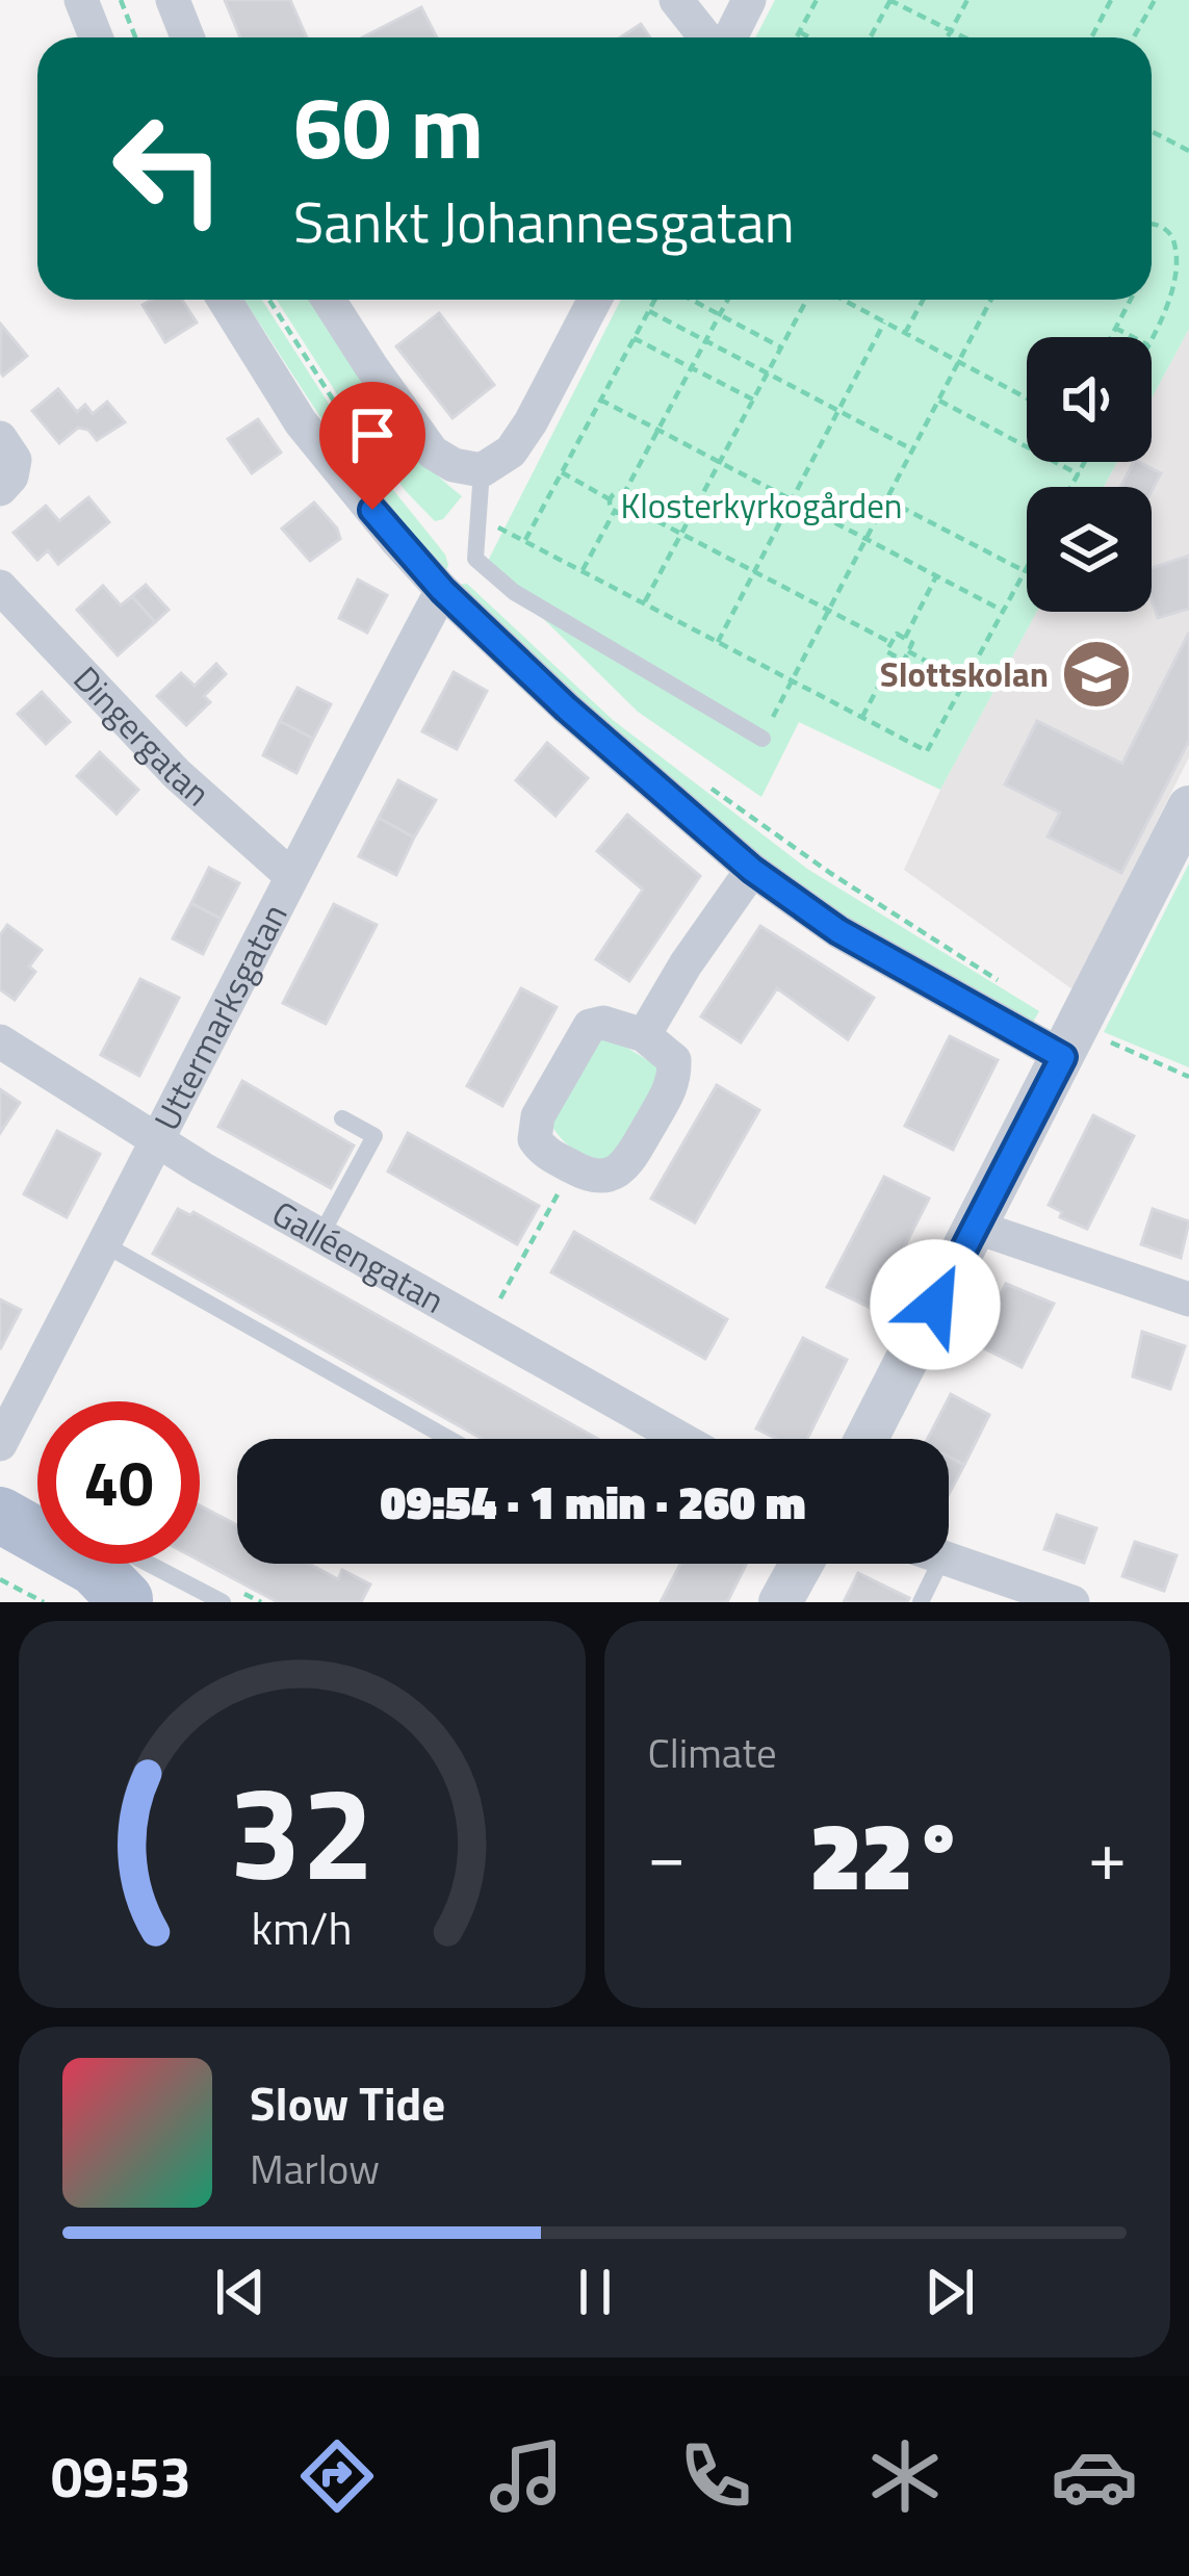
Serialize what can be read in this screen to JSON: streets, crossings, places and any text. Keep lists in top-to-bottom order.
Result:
{
  "streets": {
    "street": ["Dingergatan", "Uttermarksgatan", "Galléengatan"]
  },
  "crossings": [
    ["Dingergatan", "Uttermarksgatan"],
    ["Uttermarksgatan", "Galléengatan"]
  ],
  "parks": ["Klosterkyrkogården"],
  "places": {
    "school or university": ["Slottskolan"]
  },
  "page": {
    "turn": ["60 m", "Sankt Johannesgatan"],
    "limit": "40",
    "trip": "09:54 · 1 min · 260 m",
    "tile": "Climate",
    "heat": ["−", "22°", "+"],
    "song": ["Slow Tide", "Marlow"],
    "tabs": "09:53",
    "gauge": ["32", "km/h"]
  }
}
